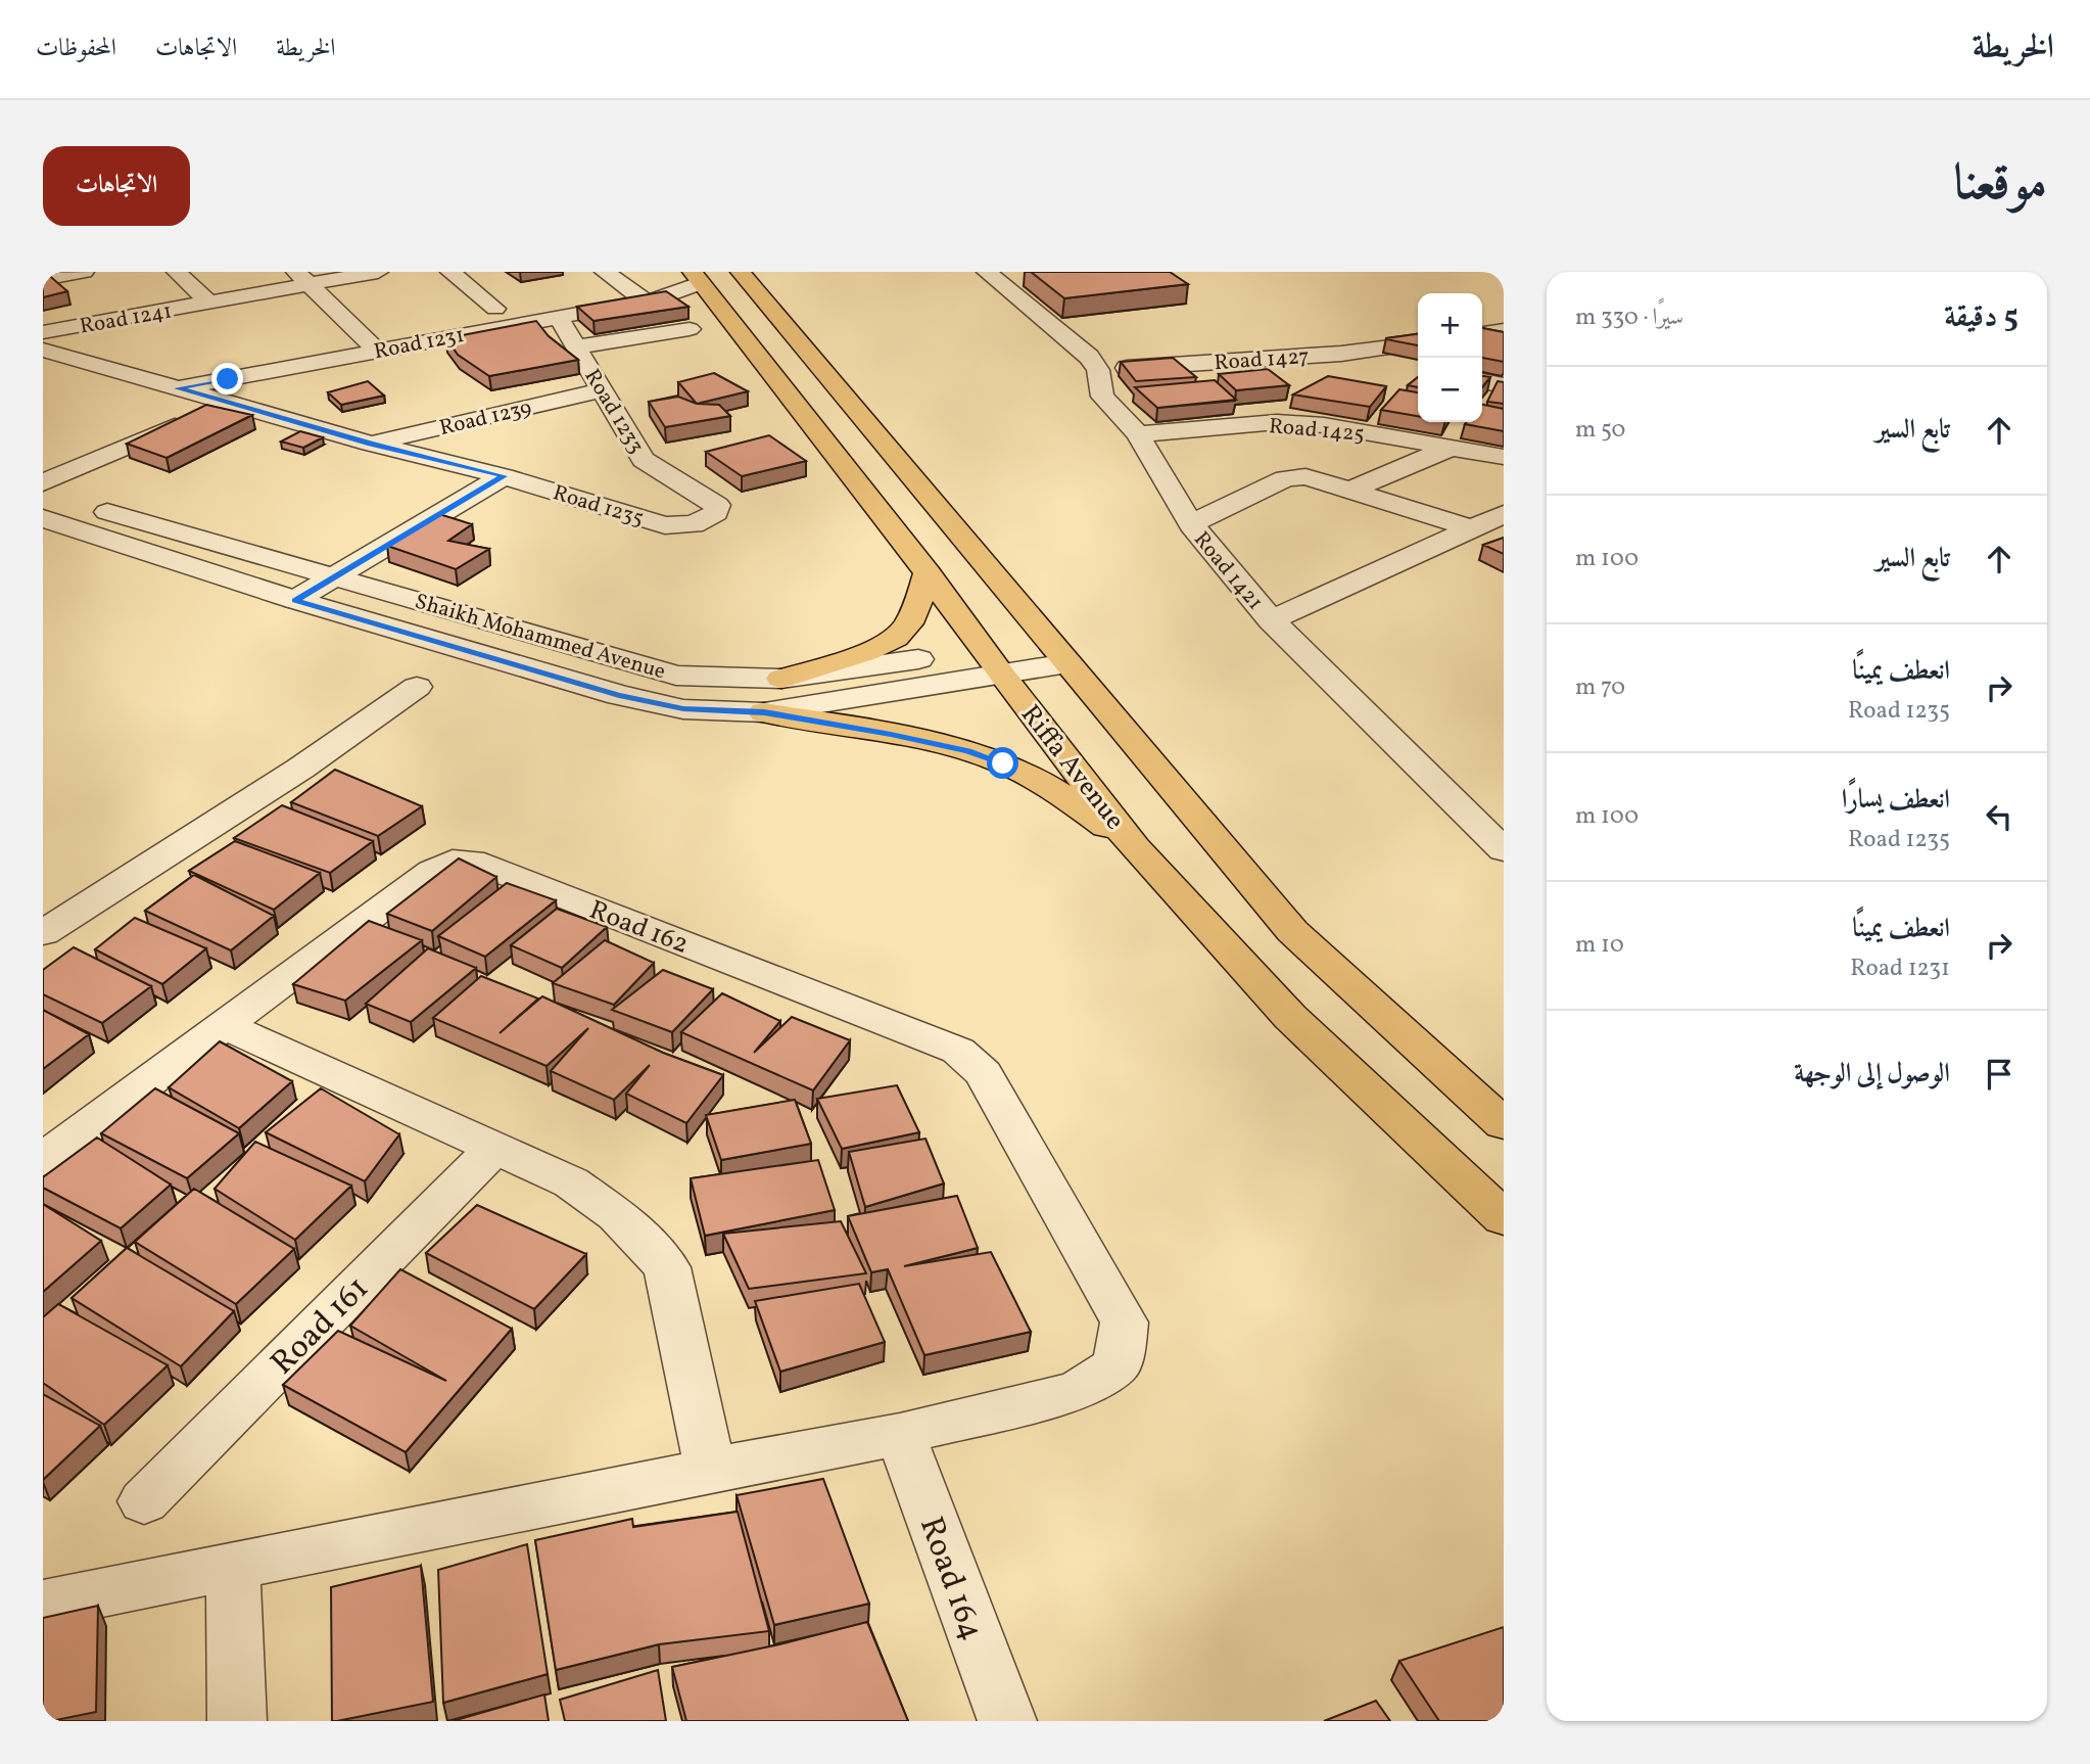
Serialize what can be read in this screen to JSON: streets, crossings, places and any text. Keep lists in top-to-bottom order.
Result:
{
  "streets": {
    "main road": ["Riffa Avenue"],
    "street": [
      "Road 1241",
      "Road 1231",
      "Road 1427",
      "Road 1233",
      "Road 1239",
      "Road 1425",
      "Road 1235",
      "Road 1421",
      "Shaikh Mohammed Avenue",
      "Road 162",
      "Road 161",
      "Road 164"
    ]
  },
  "crossings": [
    ["Road 1231", "Road 1233"],
    ["Road 1231", "Road 1235"],
    ["Road 1231", "Riffa Avenue"],
    ["Road 1427", "Road 1421"],
    ["Road 1233", "Road 1239"],
    ["Road 1233", "Road 1235"],
    ["Road 1239", "Road 1235"],
    ["Road 1425", "Road 1421"],
    ["Shaikh Mohammed Avenue", "Riffa Avenue"],
    ["Road 162", "Road 164"]
  ],
  "page": {
    "header": "الخريطة",
    "nav": ["الخريطة", "الاتجاهات", "المحفوظات"],
    "title": "موقعنا",
    "buttons": "الاتجاهات",
    "heading": ["5 دقيقة", "سيرًا · 330 m"],
    "map_buttons": ["+", "−"],
    "list": [
      ["تابع السير", "50 m"],
      ["تابع السير", "100 m"],
      ["انعطف يمينًا", "Road 1235", "70 m"],
      ["انعطف يسارًا", "Road 1235", "100 m"],
      ["انعطف يمينًا", "Road 1231", "10 m"],
      "الوصول إلى الوجهة"
    ]
  }
}
